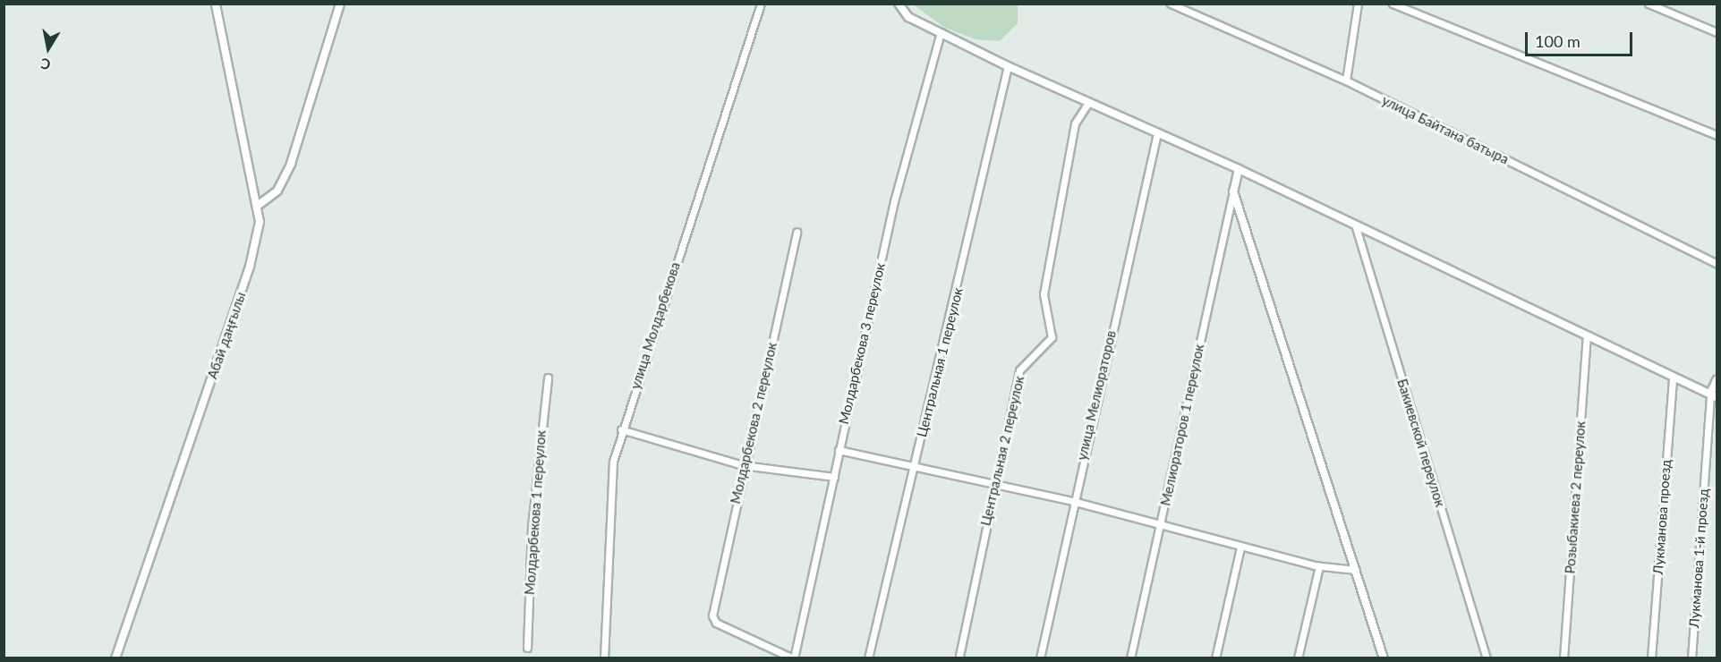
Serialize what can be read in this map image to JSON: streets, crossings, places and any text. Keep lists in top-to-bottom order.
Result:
{
  "streets": {
    "street": [
      "улица Байтана батыра",
      "улица Молдарбекова",
      "Абай даңғылы",
      "Молдарбекова 3 переулок",
      "Центральная 1 переулок",
      "улица Мелиораторов",
      "Молдарбекова 2 переулок",
      "Мелиораторов 1 переулок",
      "Бакиевской переулок",
      "Центральная 2 переулок",
      "Розыбакиева 2 переулок",
      "Молдарбекова 1 переулок",
      "Лукманова проезд",
      "Лукманова 1-й проезд"
    ]
  },
  "crossings": [
    ["Молдарбекова 3 переулок", "Молдарбекова 2 переулок"]
  ],
  "scale_bar": "100 m",
  "north": "bottom"
}
